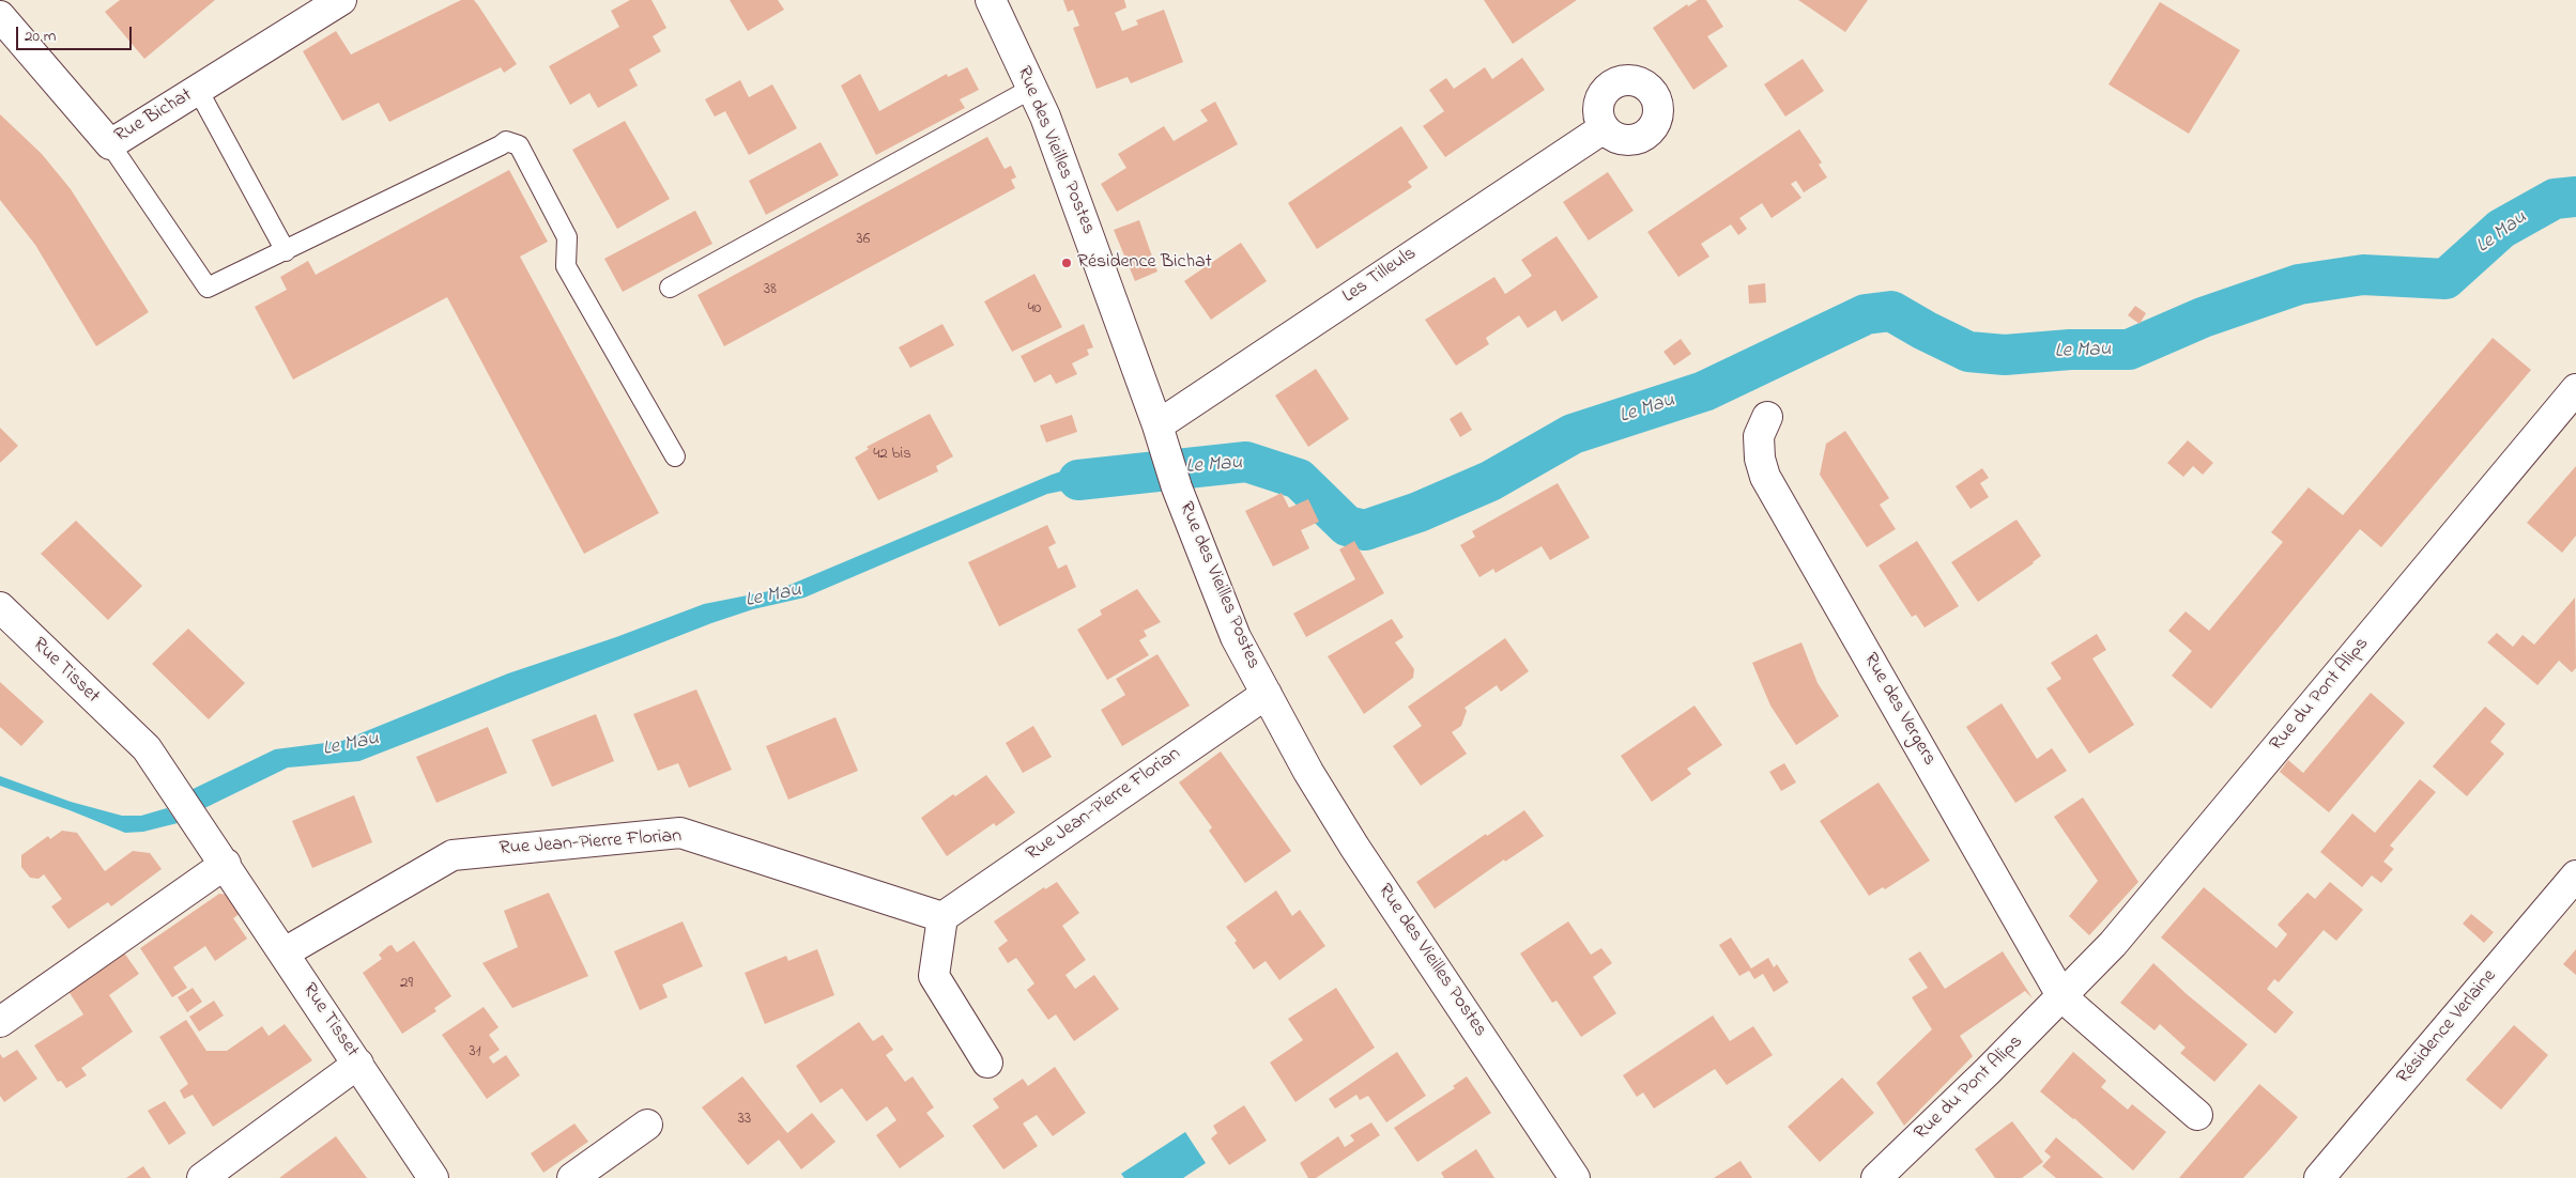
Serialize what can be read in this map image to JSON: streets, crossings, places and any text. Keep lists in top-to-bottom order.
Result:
{
  "streets": {
    "street": [
      "Rue Bichat",
      "Rue des Vieilles Postes",
      "Les Tilleuls",
      "Rue Tisset",
      "Rue du Pont Alips",
      "Rue des Vergers",
      "Rue Jean-Pierre Florian",
      "Résidence Verlaine"
    ]
  },
  "crossings": [
    ["Rue des Vieilles Postes", "Les Tilleuls"],
    ["Rue des Vieilles Postes", "Rue Jean-Pierre Florian"],
    ["Rue Tisset", "Rue Jean-Pierre Florian"],
    ["Rue du Pont Alips", "Rue des Vergers"]
  ],
  "water": ["Le Mau"],
  "places": ["Résidence Bichat"],
  "house_numbers": [
    "36",
    "38",
    "40",
    "42 bis",
    "29",
    "31",
    "33"
  ],
  "scale_bar": "20 m"
}
